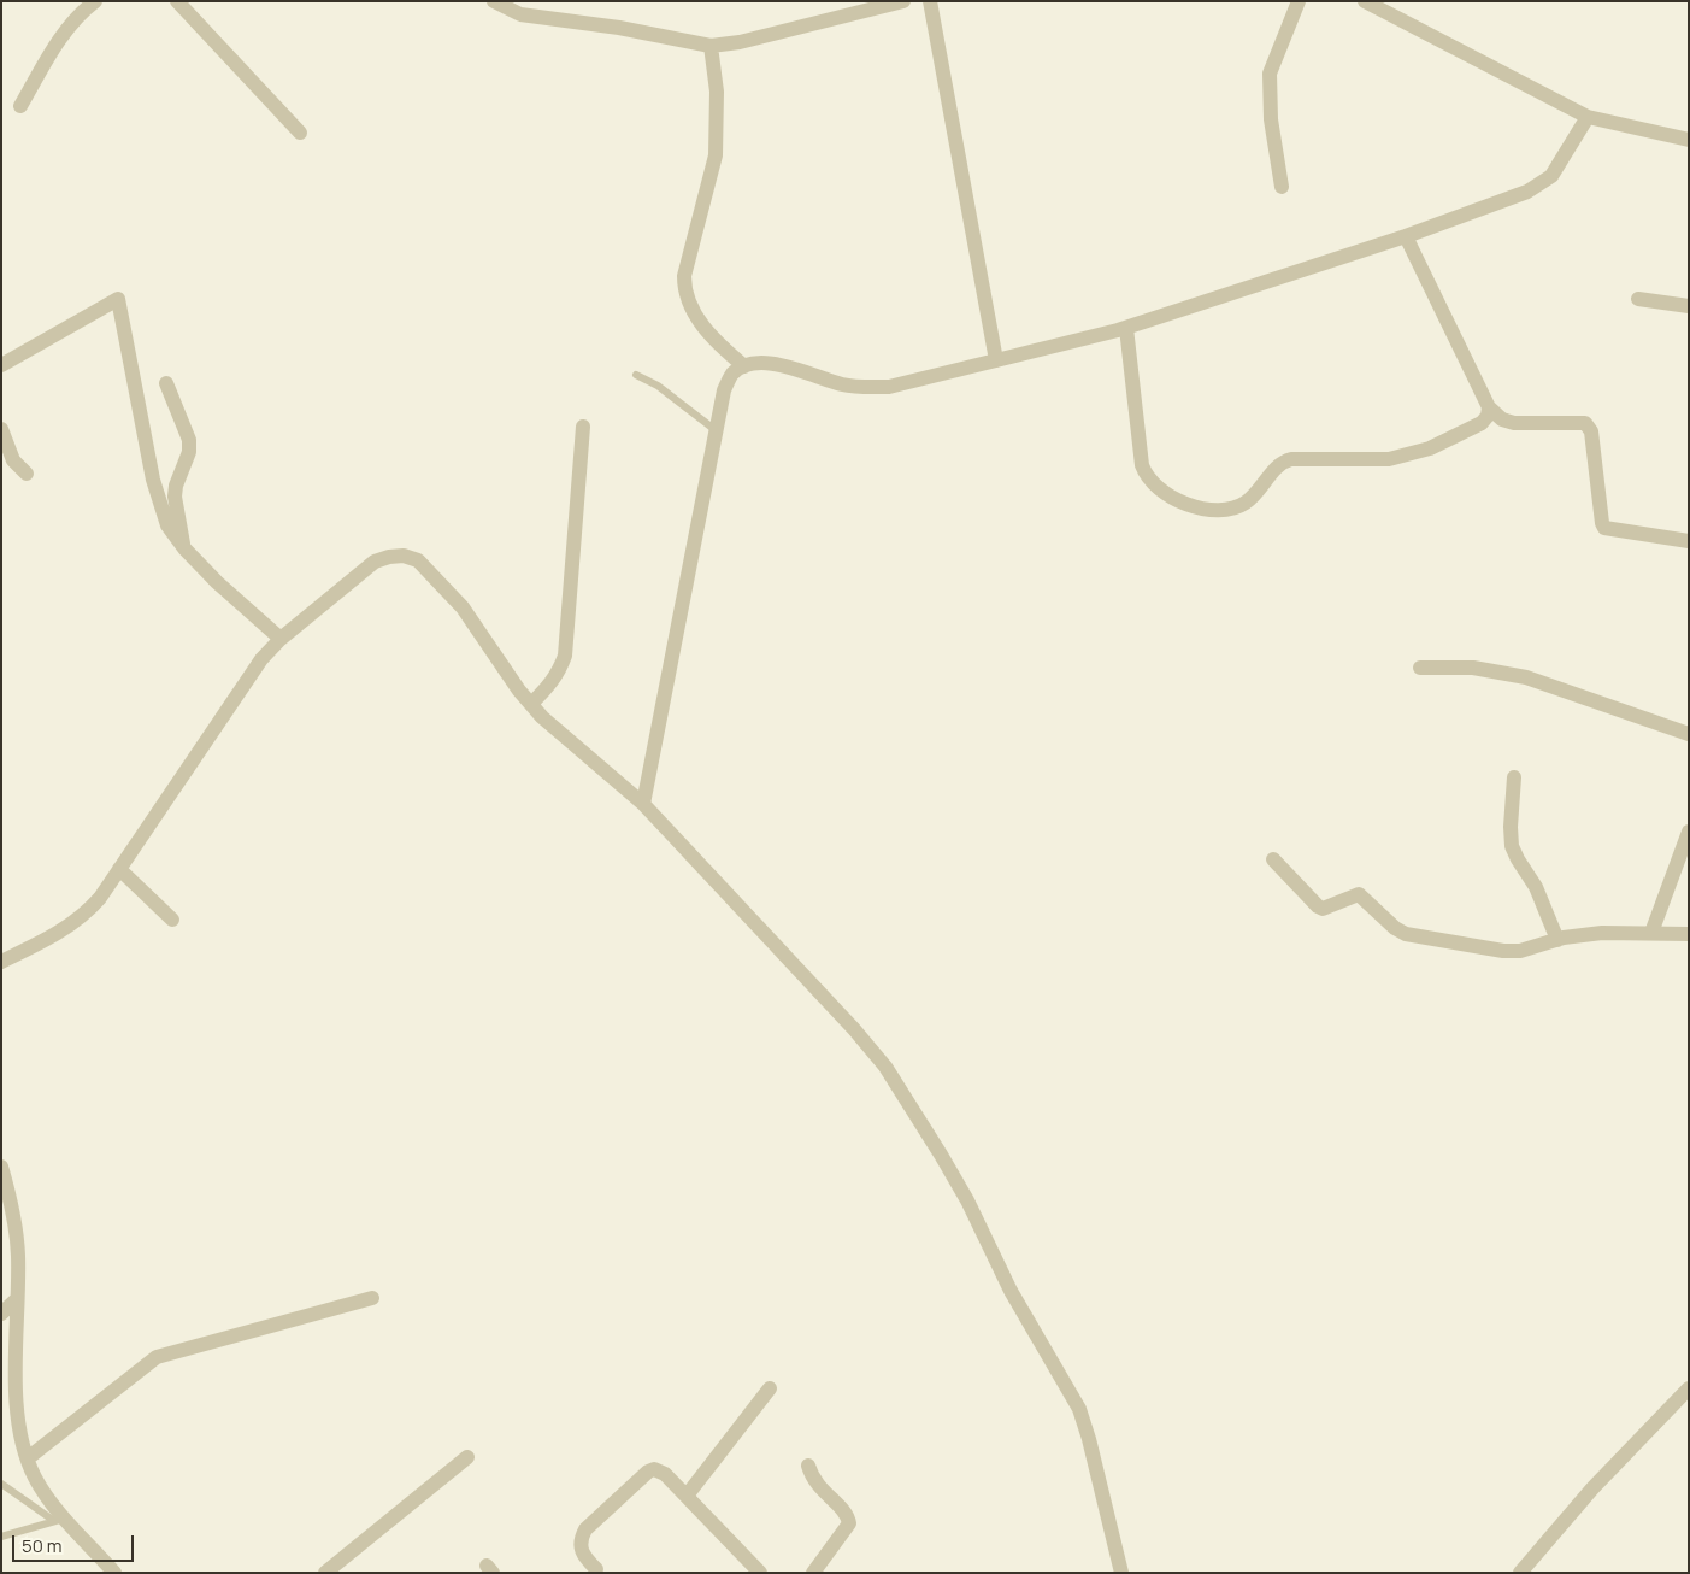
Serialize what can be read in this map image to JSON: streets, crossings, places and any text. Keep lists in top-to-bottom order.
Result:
{
  "scale_bar": "50 m"
}
